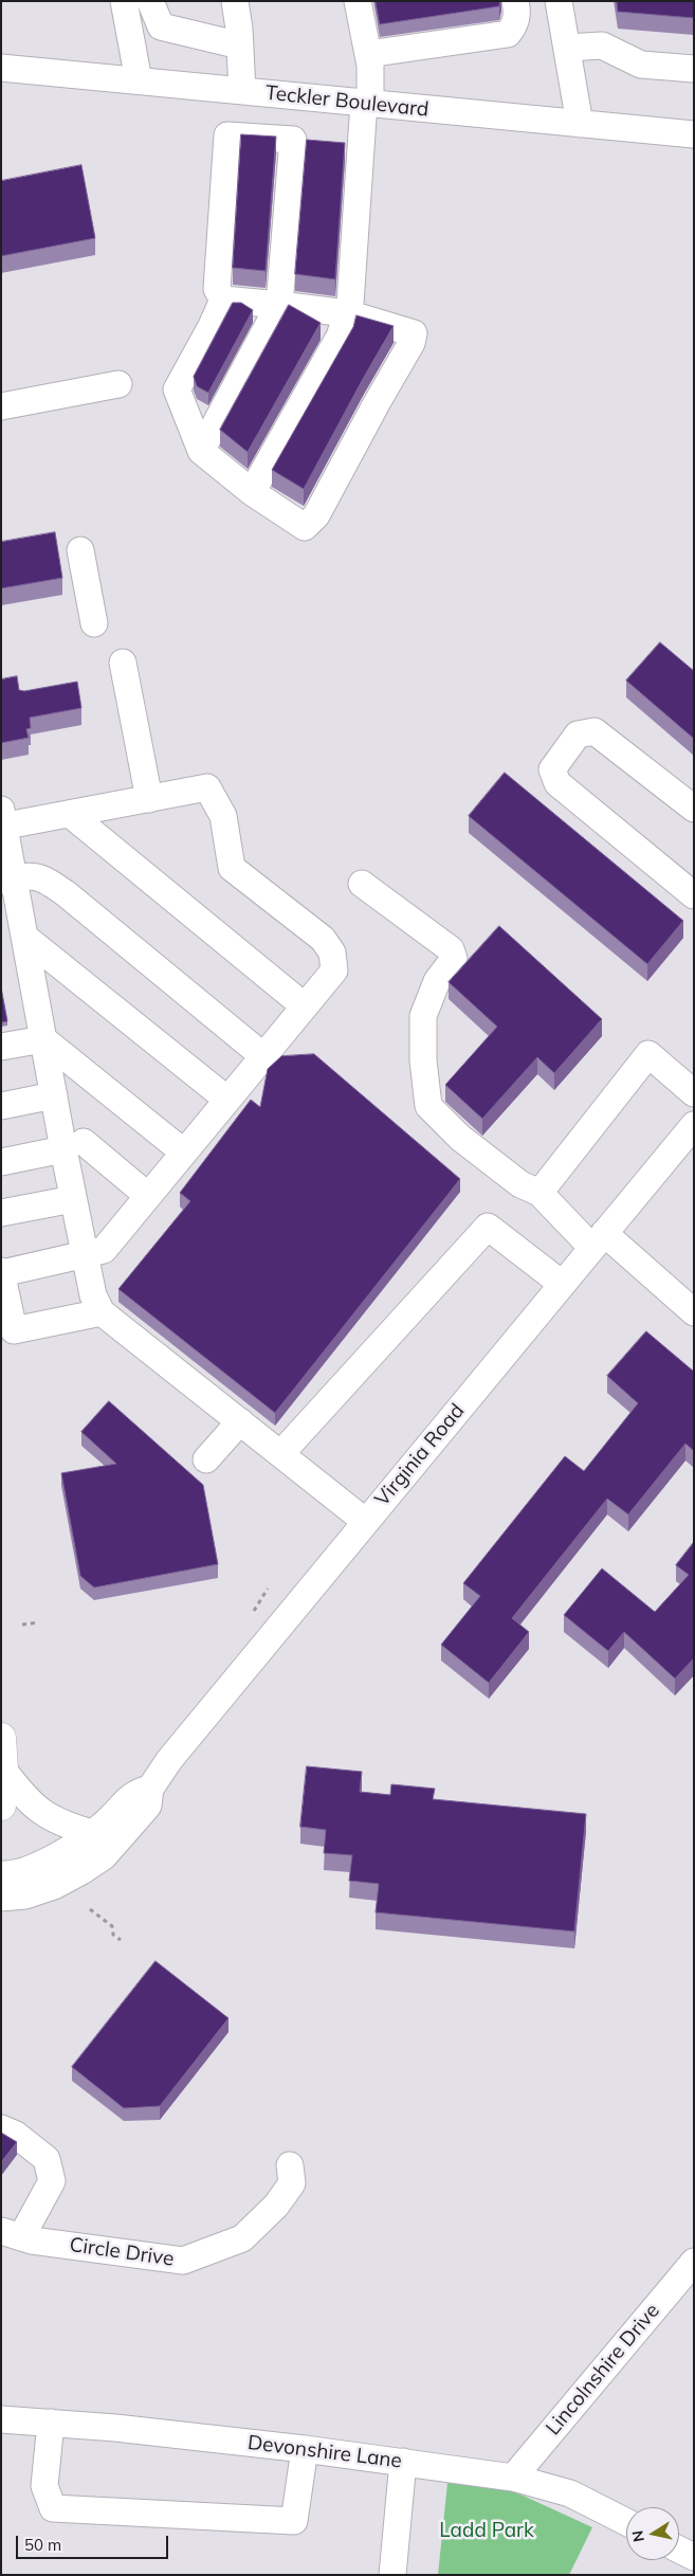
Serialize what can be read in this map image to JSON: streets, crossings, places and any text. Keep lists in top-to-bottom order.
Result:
{
  "streets": {
    "street": [
      "Teckler Boulevard",
      "Virginia Road",
      "Circle Drive",
      "Lincolnshire Drive",
      "Devonshire Lane"
    ]
  },
  "crossings": [
    ["Lincolnshire Drive", "Devonshire Lane"]
  ],
  "parks": ["Ladd Park"],
  "scale_bar": "50 m",
  "north": "left"
}
